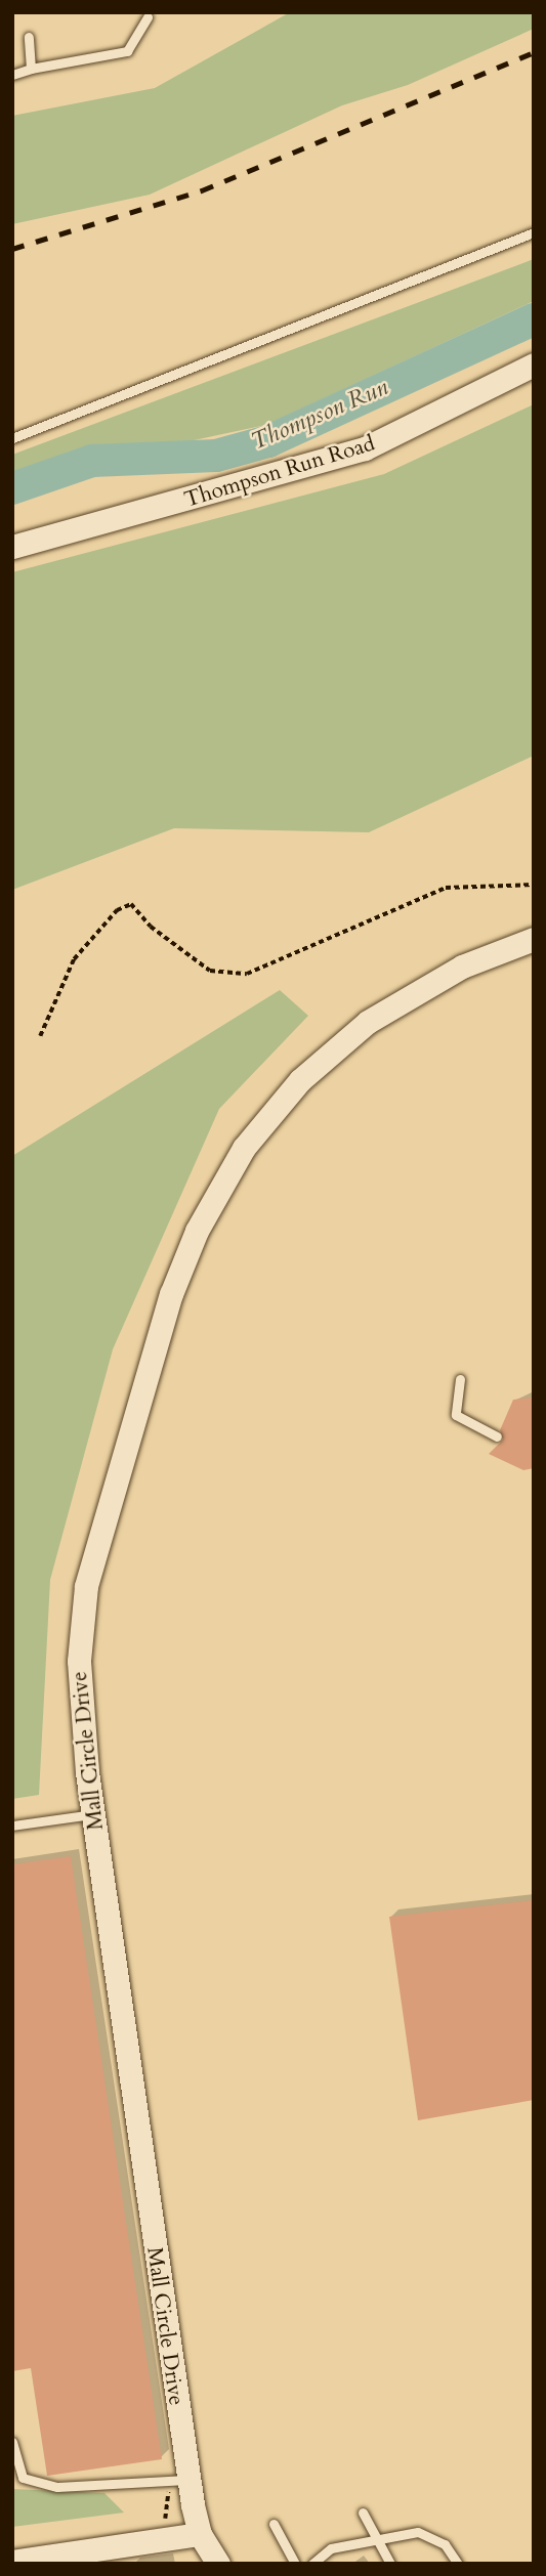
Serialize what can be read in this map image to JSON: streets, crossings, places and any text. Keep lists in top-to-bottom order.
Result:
{
  "streets": {
    "street": ["Thompson Run Road", "Mall Circle Drive"]
  },
  "water": ["Thompson Run"]
}
